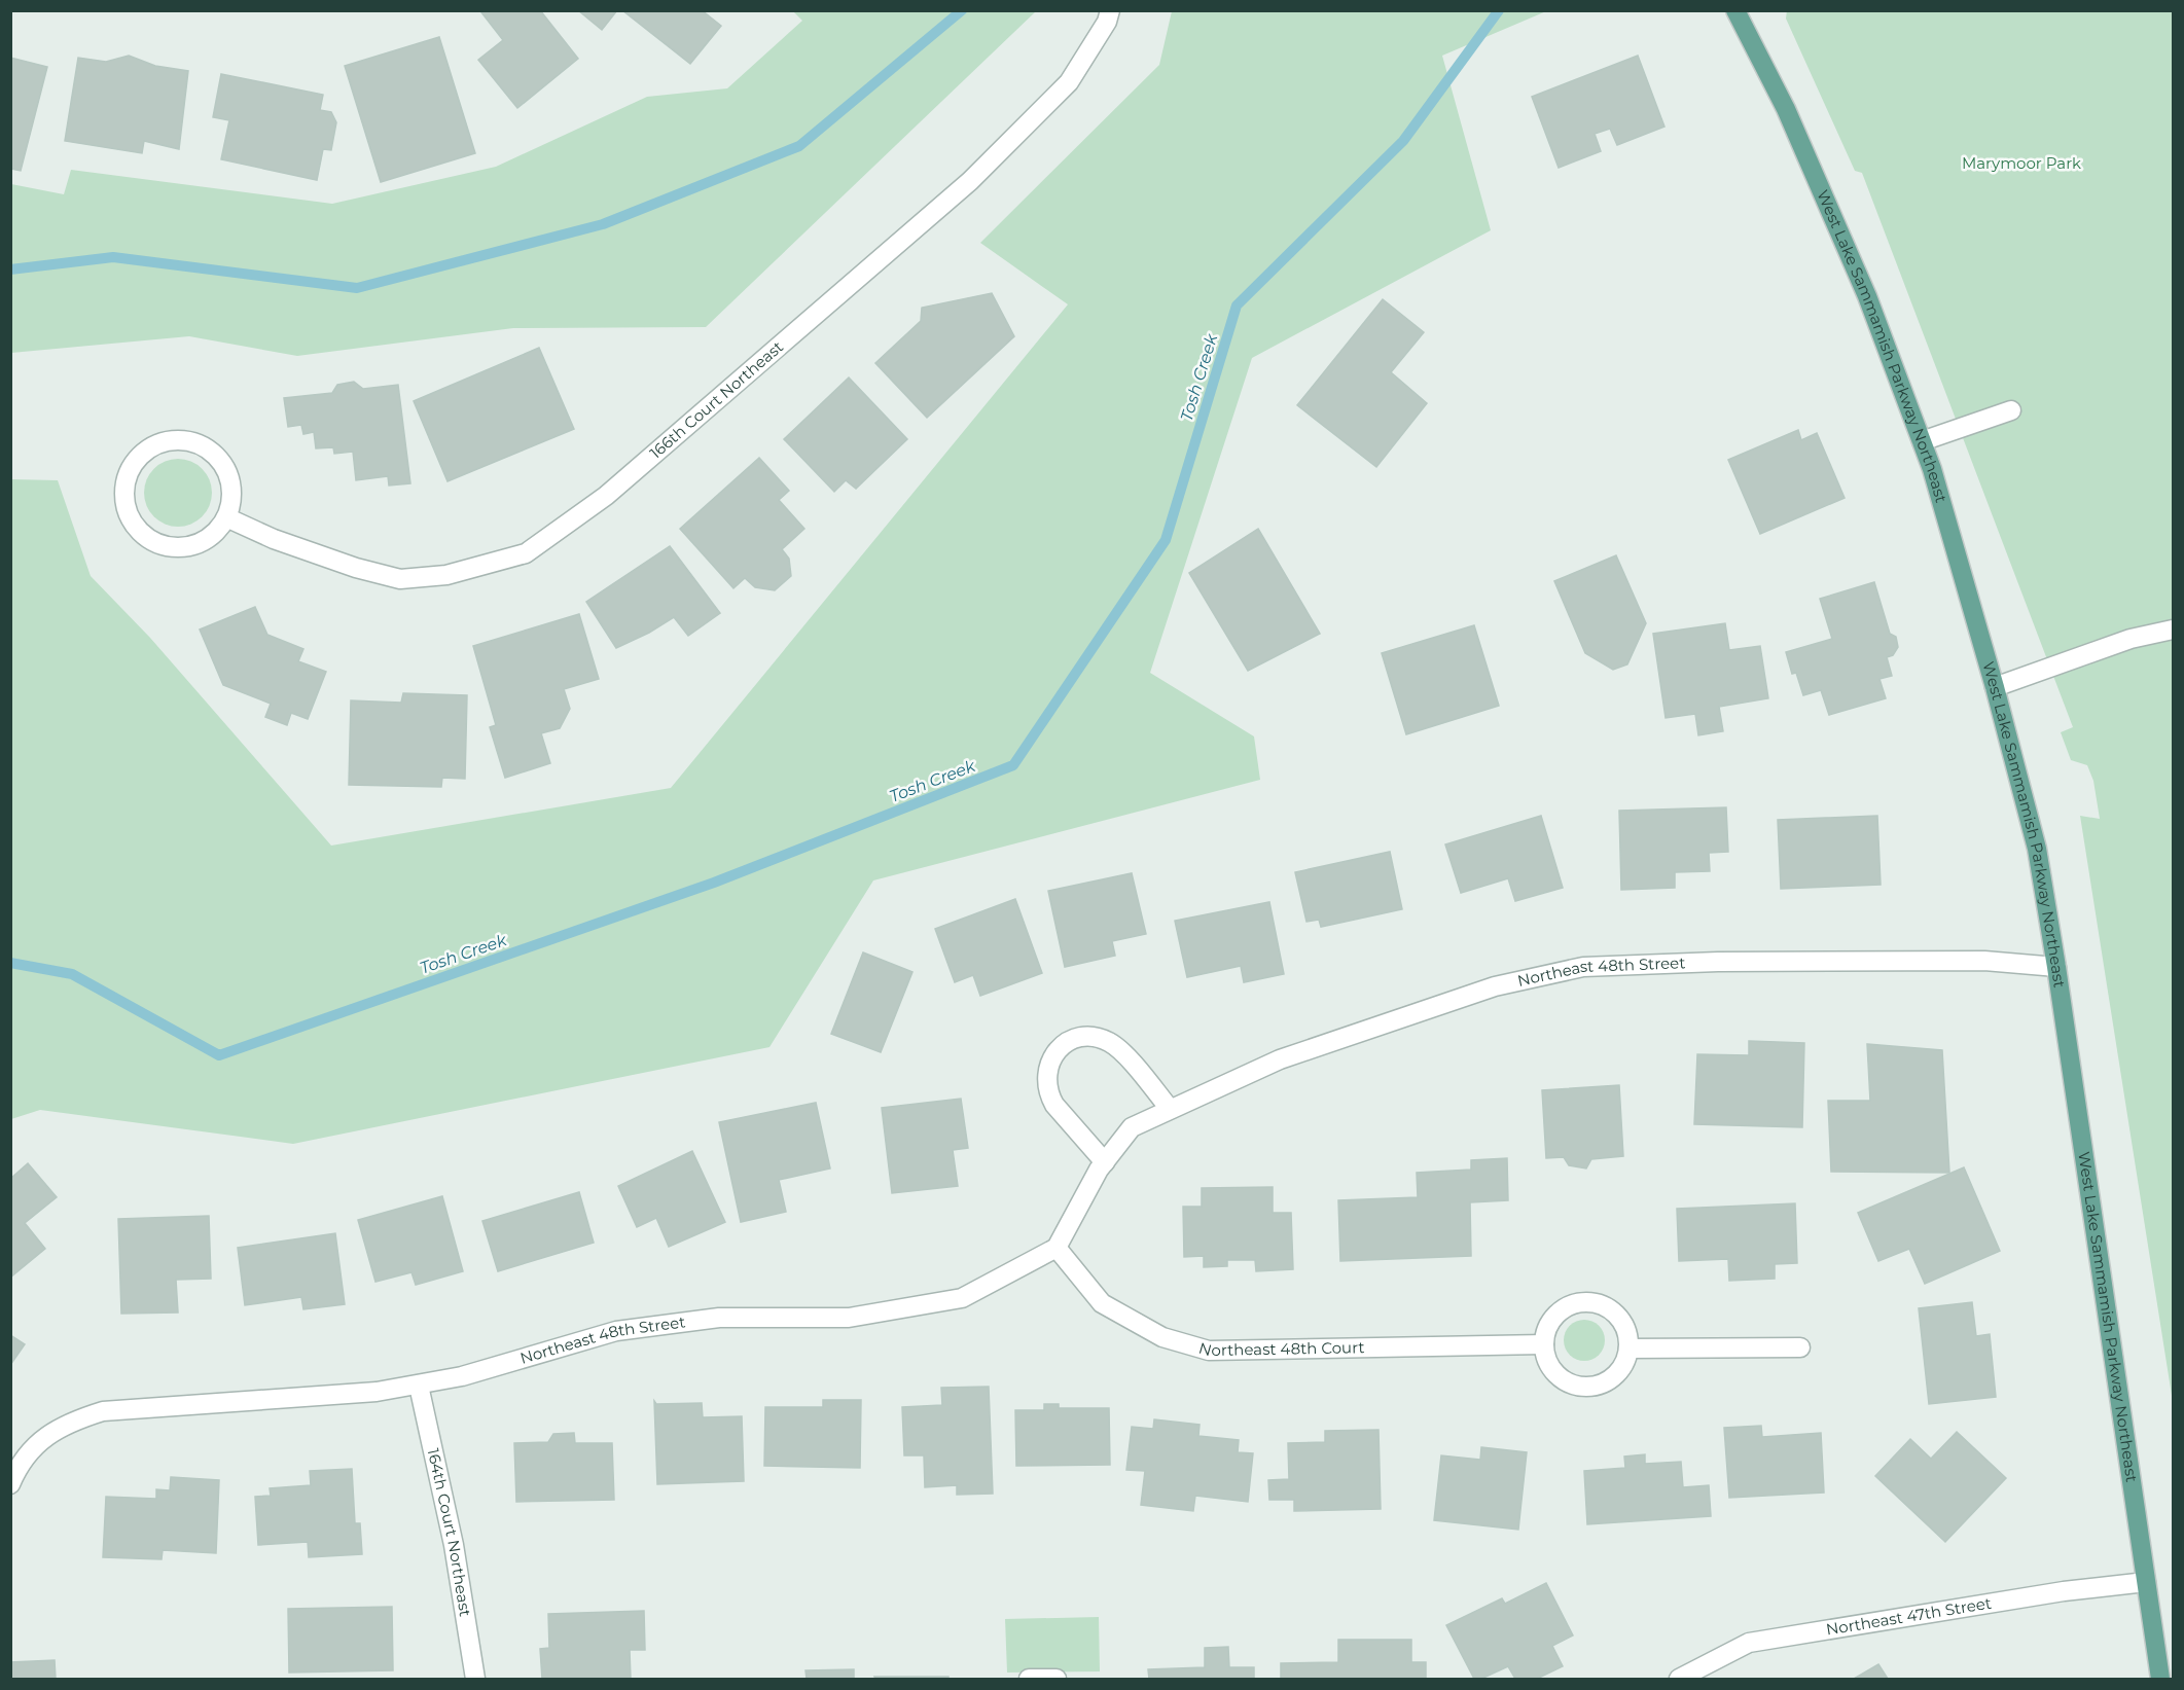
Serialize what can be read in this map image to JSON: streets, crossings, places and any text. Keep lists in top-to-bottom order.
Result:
{
  "streets": {
    "main road": ["West Lake Sammamish Parkway Northeast"],
    "street": [
      "166th Court Northeast",
      "Northeast 48th Street",
      "Northeast 48th Court",
      "164th Court Northeast",
      "Northeast 47th Street"
    ]
  },
  "crossings": [
    ["West Lake Sammamish Parkway Northeast", "Northeast 48th Street"],
    ["West Lake Sammamish Parkway Northeast", "Northeast 47th Street"],
    ["Northeast 48th Street", "Northeast 48th Court"],
    ["Northeast 48th Street", "164th Court Northeast"]
  ],
  "water": ["Tosh Creek"],
  "parks": ["Marymoor Park"]
}
